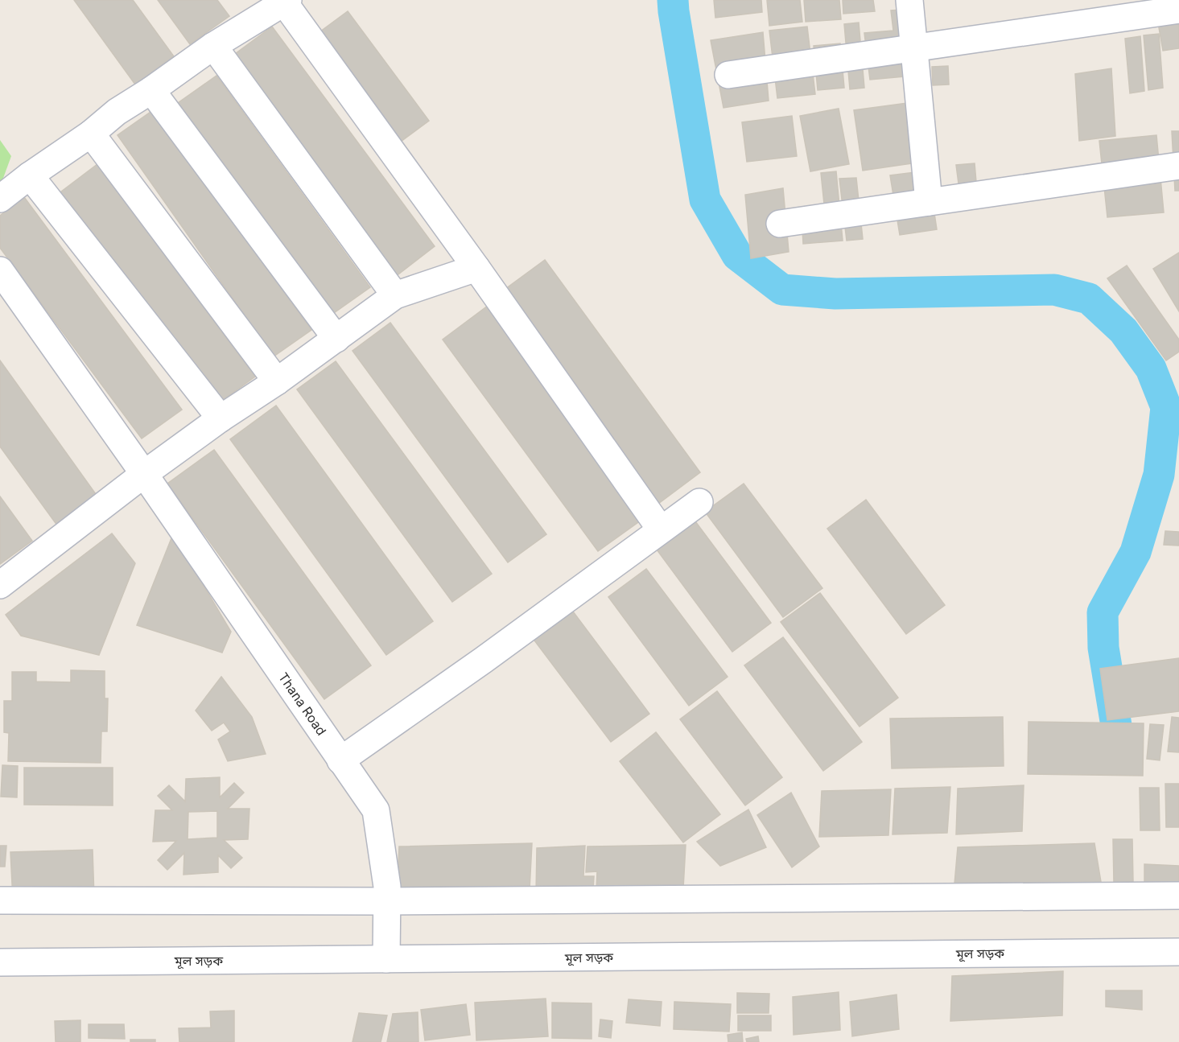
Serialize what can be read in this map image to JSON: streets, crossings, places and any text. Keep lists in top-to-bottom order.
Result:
{
  "streets": {
    "street": ["Thana Road", "মূল সড়ক"]
  },
  "crossings": [
    ["Thana Road", "মূল সড়ক"]
  ]
}
